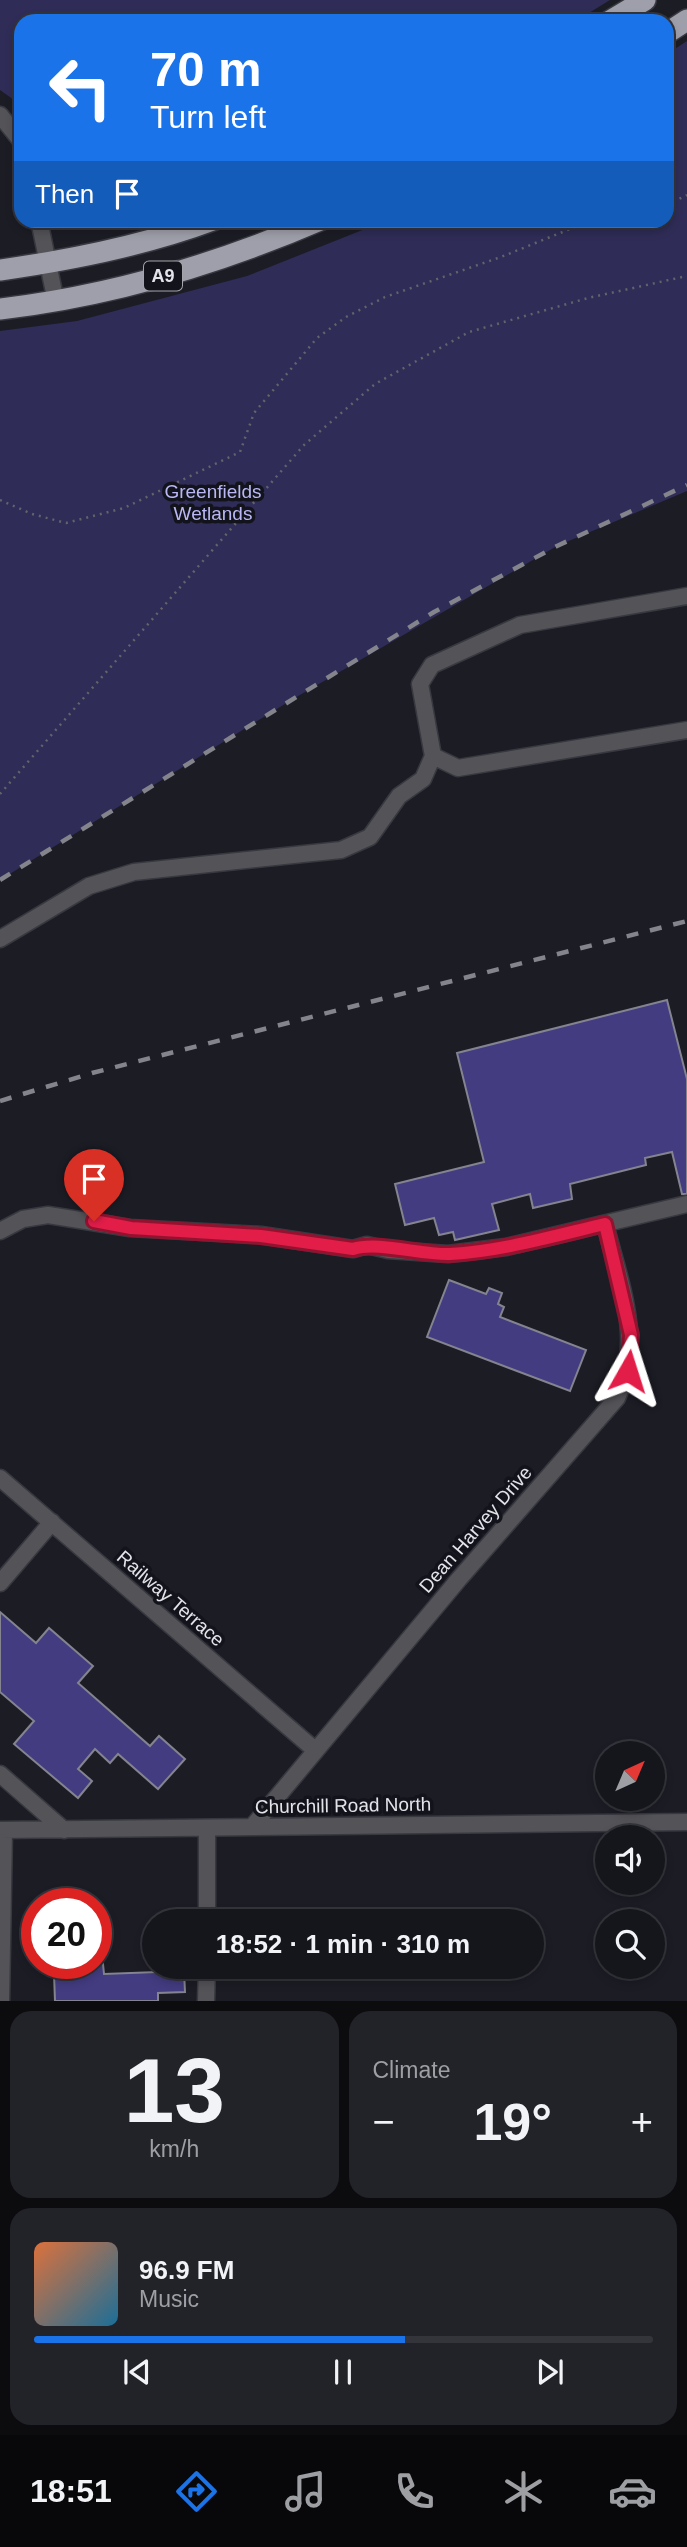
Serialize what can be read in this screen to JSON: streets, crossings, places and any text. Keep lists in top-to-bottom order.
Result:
{
  "streets": {
    "highway": ["A9"],
    "street": ["Dean Harvey Drive", "Railway Terrace", "Churchill Road North"]
  },
  "crossings": [
    ["Dean Harvey Drive", "Railway Terrace"],
    ["Dean Harvey Drive", "Churchill Road North"]
  ],
  "parks": ["Greenfields Wetlands"],
  "north": "top right",
  "page": {
    "turn": ["70 m", "Turn left"],
    "then": "Then",
    "limit": "20",
    "trip": "18:52 · 1 min · 310 m",
    "tile": [
      ["13", "km/h"],
      "Climate"
    ],
    "heat": ["−", "19°", "+"],
    "song": ["96.9 FM", "Music"],
    "tabs": "18:51"
  }
}
